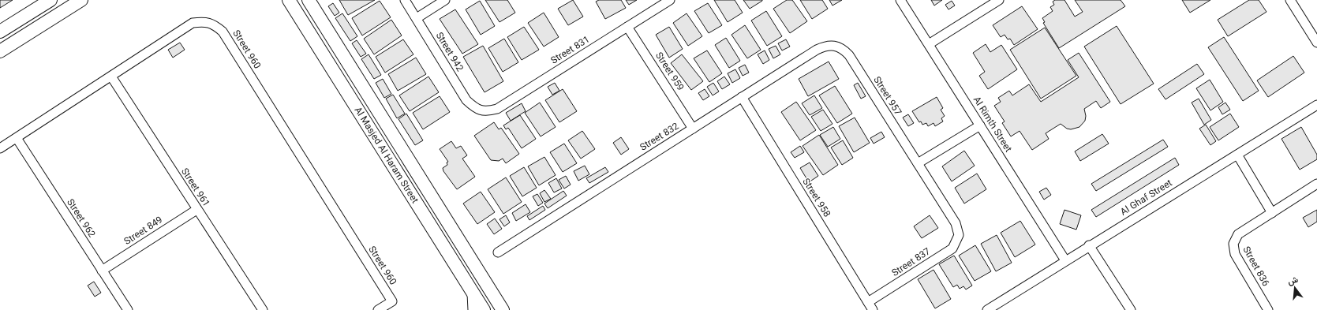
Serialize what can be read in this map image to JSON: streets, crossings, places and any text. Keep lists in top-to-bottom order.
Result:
{
  "streets": {
    "street": [
      "Street 960",
      "Street 831",
      "Street 942",
      "Street 959",
      "Street 957",
      "Al Rimth Street",
      "Street 832",
      "Al Masjed Al Haram Street",
      "Street 961",
      "Street 958",
      "Al Ghaf Street",
      "Street 962",
      "Street 849",
      "Street 837",
      "Street 836"
    ]
  },
  "crossings": [
    ["Street 960", "Street 961"],
    ["Street 960", "Street 962"],
    ["Street 831", "Street 942"],
    ["Street 831", "Street 959"],
    ["Street 959", "Street 832"],
    ["Street 957", "Street 832"],
    ["Street 957", "Street 837"],
    ["Al Rimth Street", "Al Ghaf Street"],
    ["Street 832", "Street 958"],
    ["Street 961", "Street 849"],
    ["Street 958", "Street 837"],
    ["Street 962", "Street 849"]
  ],
  "north": "top"
}
